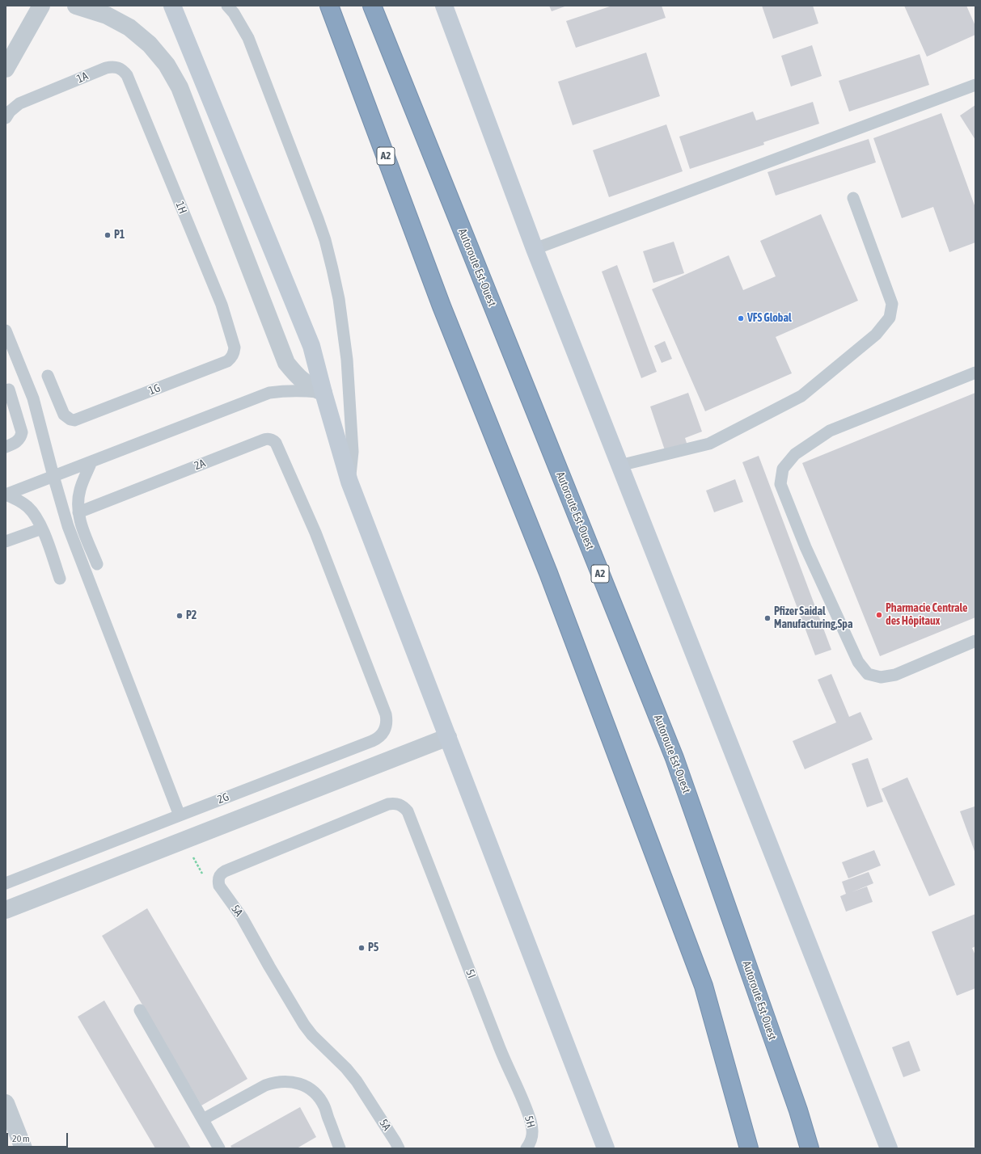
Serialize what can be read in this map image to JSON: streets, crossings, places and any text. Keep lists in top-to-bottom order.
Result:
{
  "streets": {
    "highway": ["A2", "Autoroute Est-Ouest"],
    "lane": [
      "1A",
      "1H",
      "1G",
      "2A",
      "2G",
      "5A",
      "5I",
      "5H"
    ]
  },
  "crossings": [
    ["1A", "1H"],
    ["1H", "1G"],
    ["2A", "2G"],
    ["5A", "5I"],
    ["5I", "5H"]
  ],
  "places": [
    "P1",
    "VFS Global",
    "Pharmacie Centrale des Hôpitaux",
    "P2",
    "Pfizer Saidal Manufacturing,Spa",
    "P5"
  ],
  "scale_bar": "20 m"
}
